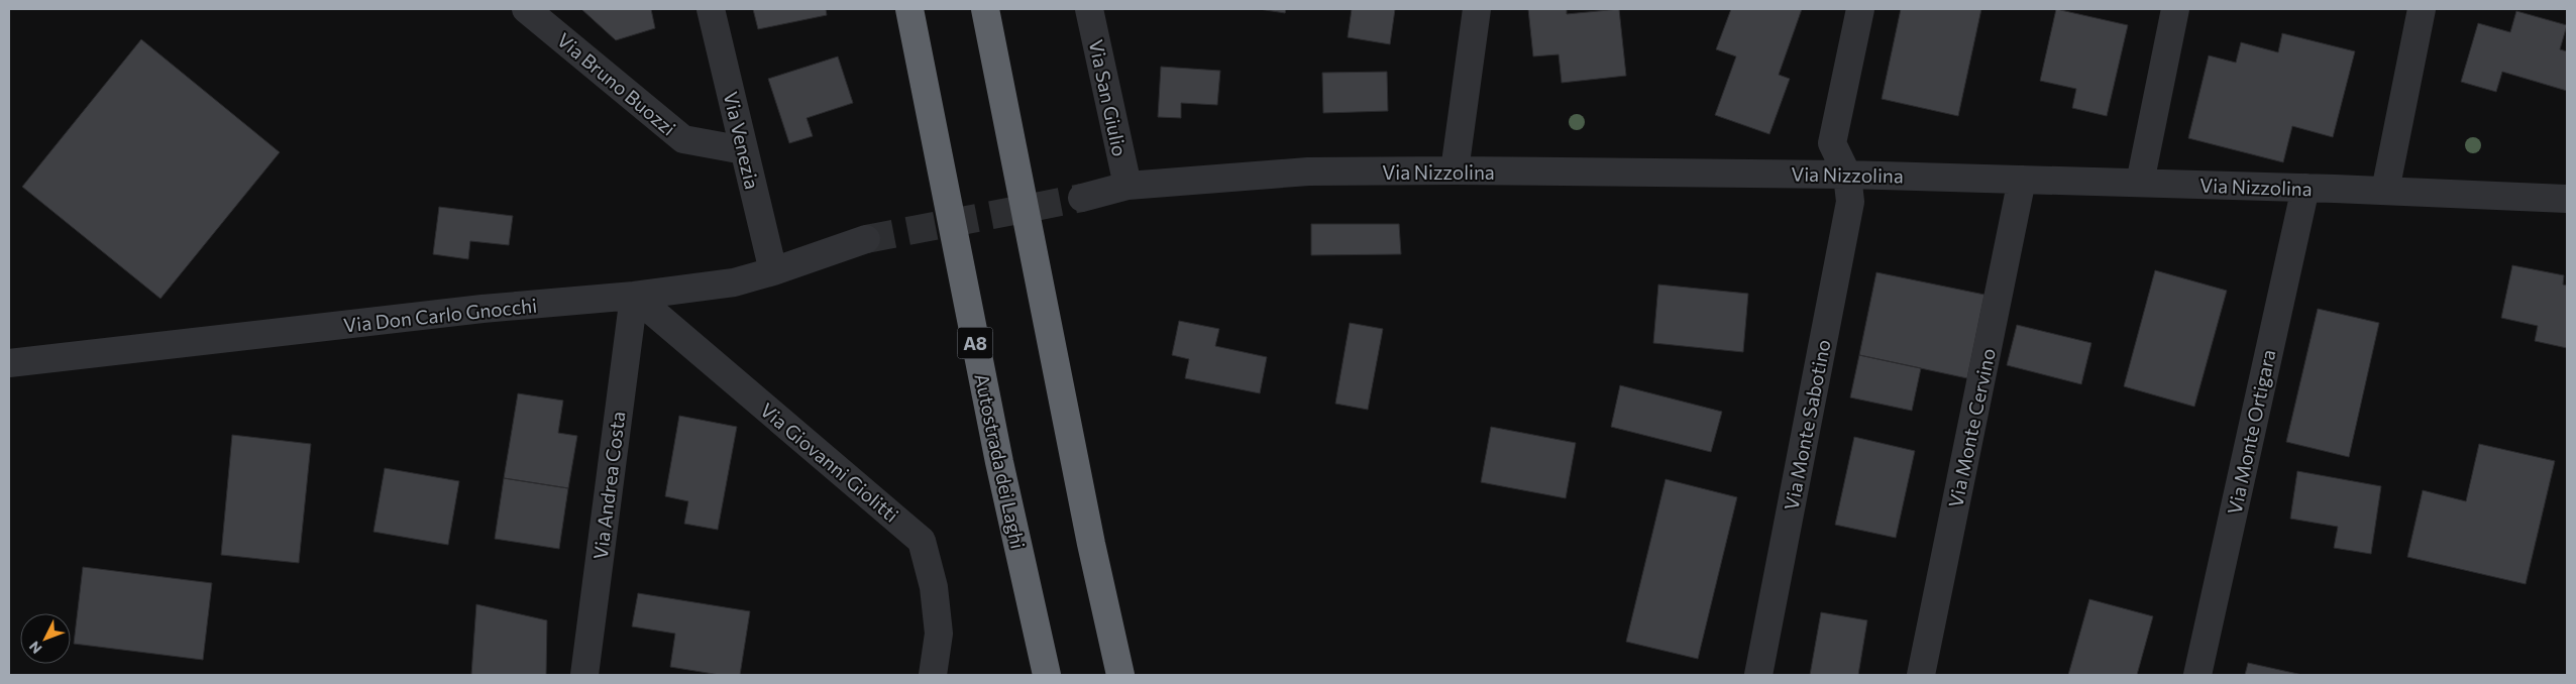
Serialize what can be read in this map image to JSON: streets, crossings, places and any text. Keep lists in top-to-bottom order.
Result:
{
  "streets": {
    "highway": ["A8", "Autostrada dei Laghi"],
    "street": [
      "Via Bruno Buozzi",
      "Via San Giulio",
      "Via Venezia",
      "Via Nizzolina",
      "Via Don Carlo Gnocchi",
      "Via Monte Sabotino",
      "Via Monte Cervino",
      "Via Monte Ortigara",
      "Via Giovanni Giolitti",
      "Via Andrea Costa"
    ]
  },
  "crossings": [
    ["Via Bruno Buozzi", "Via Venezia"],
    ["Via San Giulio", "Via Nizzolina"],
    ["Via Venezia", "Via Don Carlo Gnocchi"],
    ["Via Nizzolina", "Via Monte Sabotino"],
    ["Via Nizzolina", "Via Monte Cervino"],
    ["Via Nizzolina", "Via Monte Ortigara"],
    ["Via Don Carlo Gnocchi", "Via Giovanni Giolitti"],
    ["Via Don Carlo Gnocchi", "Via Andrea Costa"],
    ["Via Giovanni Giolitti", "Via Andrea Costa"]
  ],
  "north": "bottom left"
}
